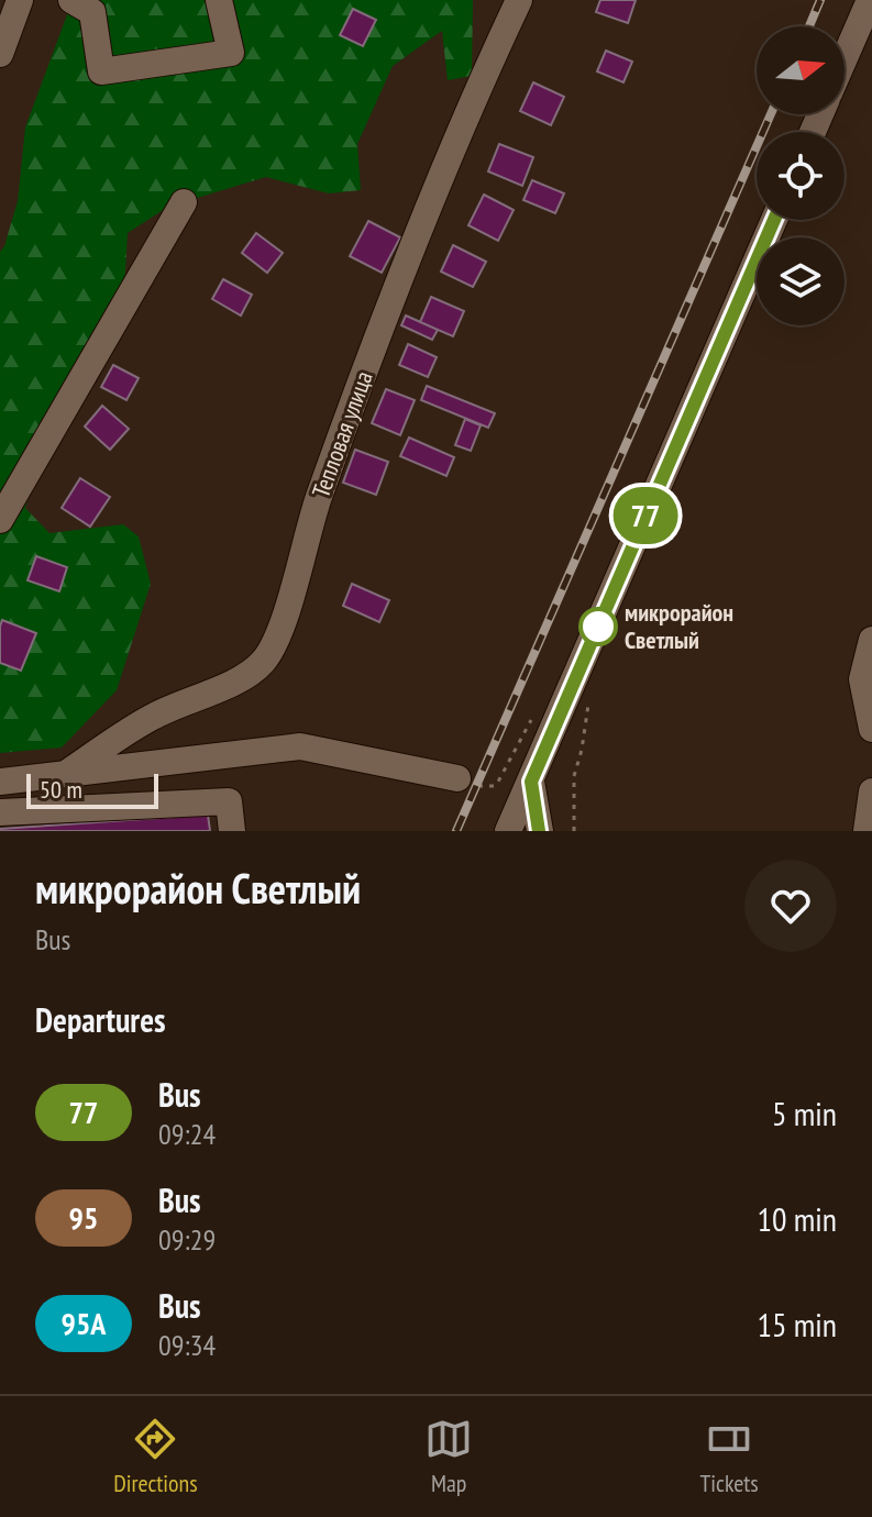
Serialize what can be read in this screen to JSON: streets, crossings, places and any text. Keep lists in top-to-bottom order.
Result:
{
  "streets": {
    "street": ["Тепловая улица"]
  },
  "places": ["микрорайон Светлый"],
  "lines": ["bus line 77"],
  "scale_bar": "50 m",
  "north": "right",
  "page": {
    "on_map": "77",
    "scale": "50 m",
    "heading": [
      ["микрорайон Светлый", "Bus"],
      "Departures"
    ],
    "list": [
      {
        "mark": "77",
        "name": "Bus",
        "note": "09:24",
        "value": "5 min"
      },
      {
        "mark": "95",
        "name": "Bus",
        "note": "09:29",
        "value": "10 min"
      },
      {
        "mark": "95А",
        "name": "Bus",
        "note": "09:34",
        "value": "15 min"
      }
    ],
    "tabs": ["Directions", "Map", "Tickets"]
  }
}
